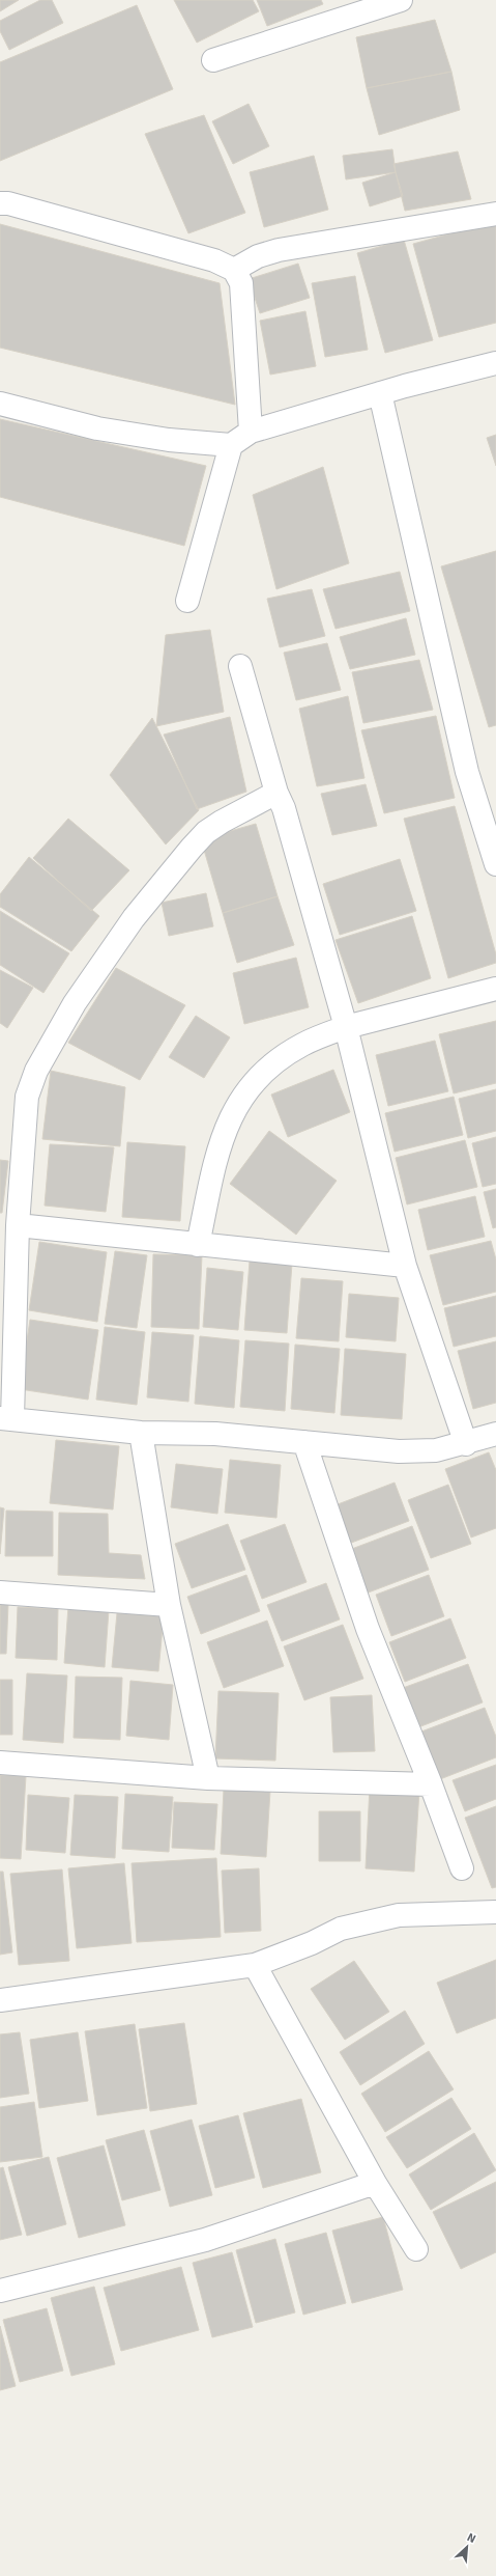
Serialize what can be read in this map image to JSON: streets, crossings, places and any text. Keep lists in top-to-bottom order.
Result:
{
  "north": "top right"
}
